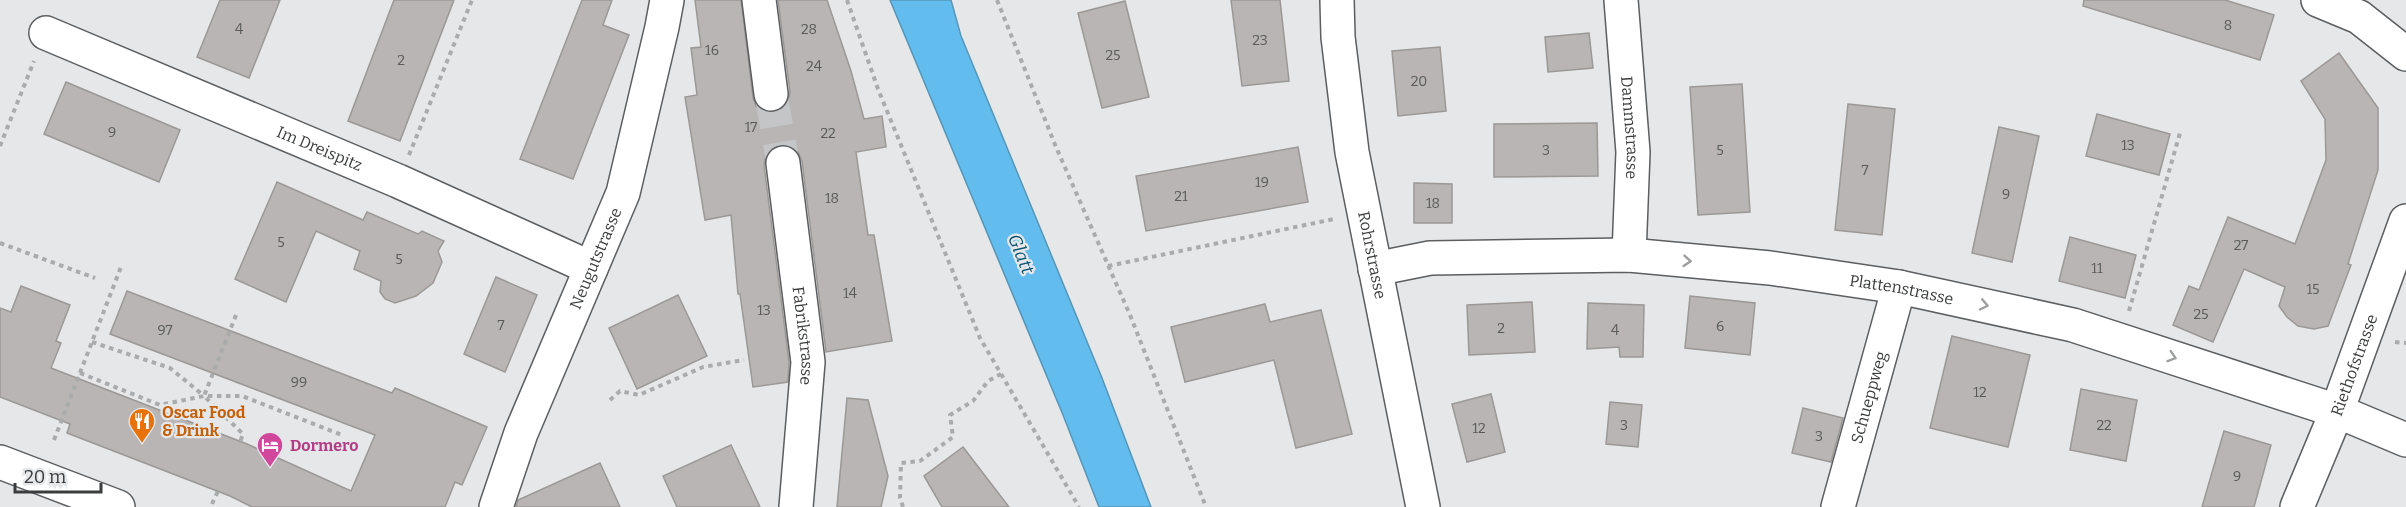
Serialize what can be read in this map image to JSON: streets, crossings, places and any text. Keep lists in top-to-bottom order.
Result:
{
  "streets": {
    "street": [
      "Dammstrasse",
      "Im Dreispitz",
      "Rohrstrasse",
      "Neugutstrasse",
      "Plattenstrasse",
      "Fabrikstrasse",
      "Riethofstrasse",
      "Schueppweg"
    ]
  },
  "crossings": [
    ["Dammstrasse", "Plattenstrasse"],
    ["Im Dreispitz", "Neugutstrasse"],
    ["Rohrstrasse", "Plattenstrasse"],
    ["Plattenstrasse", "Riethofstrasse"],
    ["Plattenstrasse", "Schueppweg"]
  ],
  "one_way": ["Plattenstrasse"],
  "water": ["Glatt"],
  "places": {
    "restaurant": ["Oscar Food & Drink"],
    "hotel": ["Dormero"]
  },
  "house_numbers": [
    "8",
    "4",
    "28",
    "23",
    "16",
    "25",
    "2",
    "24",
    "20",
    "17",
    "9",
    "22",
    "13",
    "3",
    "5",
    "7",
    "19",
    "9",
    "21",
    "18",
    "18",
    "5",
    "27",
    "5",
    "11",
    "15",
    "14",
    "13",
    "25",
    "7",
    "6",
    "2",
    "97",
    "4",
    "99",
    "12",
    "3",
    "22",
    "12",
    "3",
    "9"
  ],
  "scale_bar": "20 m"
}
